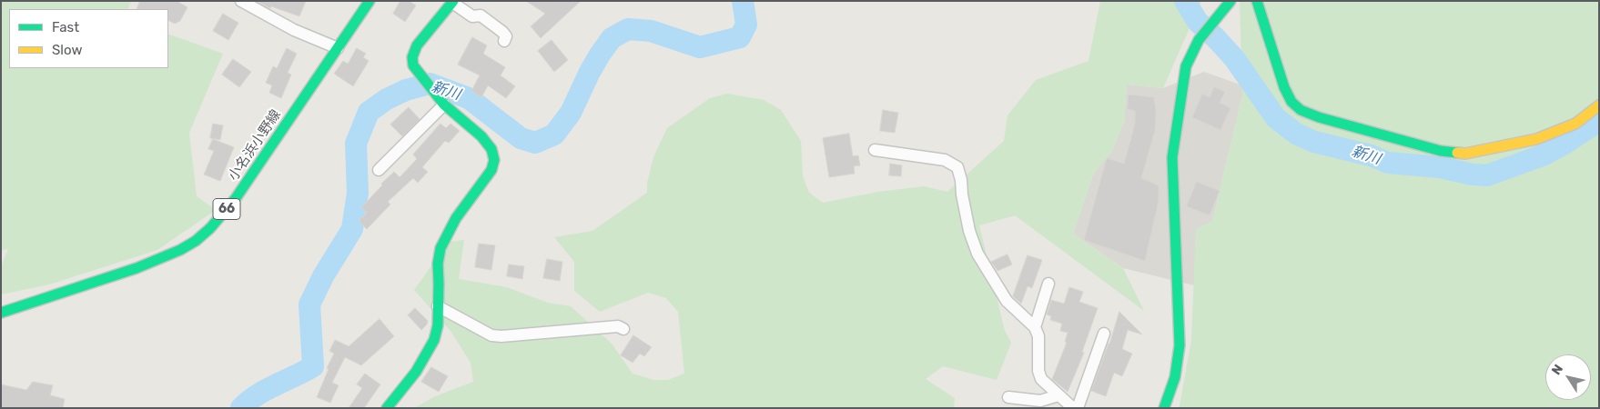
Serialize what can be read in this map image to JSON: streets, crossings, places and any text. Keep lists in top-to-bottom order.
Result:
{
  "streets": {
    "street": ["小名浜小野線", "66"]
  },
  "water": ["新川"],
  "legend": ["Fast", "Slow"],
  "north": "top left"
}
